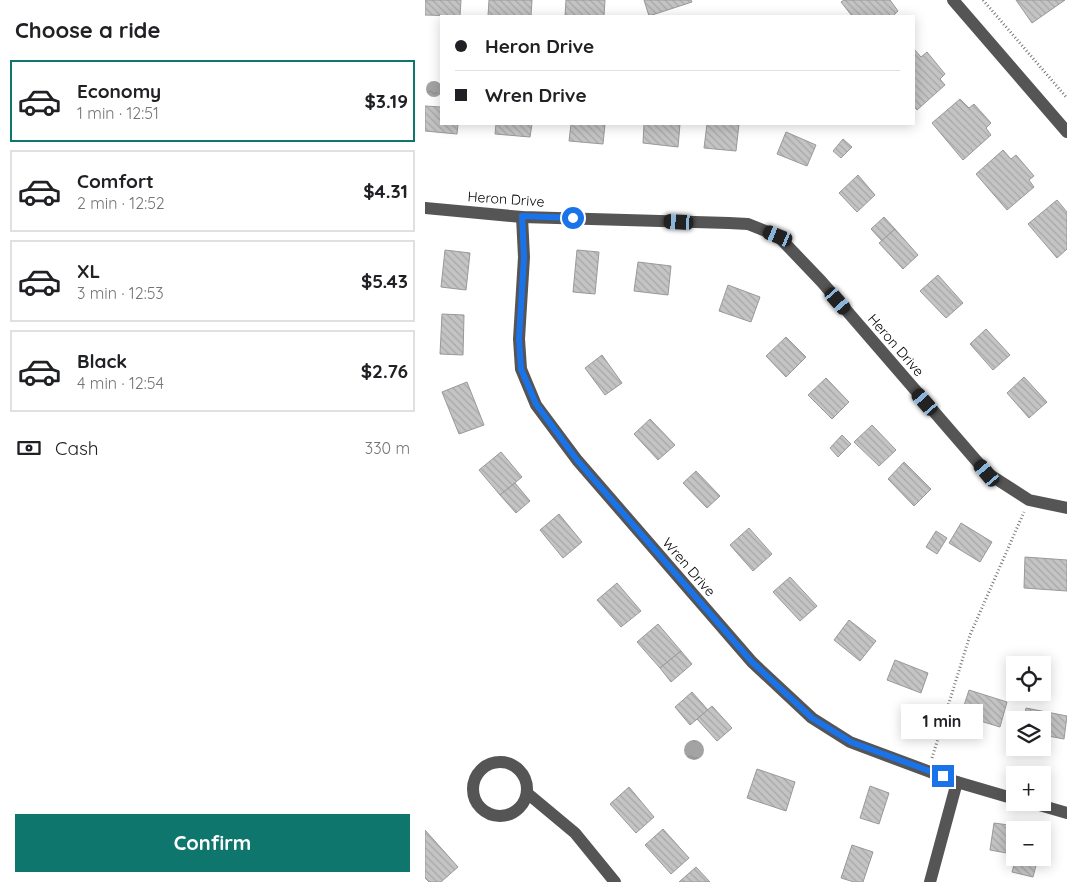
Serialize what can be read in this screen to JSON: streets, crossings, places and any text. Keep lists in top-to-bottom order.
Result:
{
  "streets": {
    "street": ["Heron Drive", "Wren Drive"]
  },
  "crossings": [
    ["Heron Drive", "Wren Drive"]
  ],
  "page": {
    "heading": "Choose a ride",
    "banner": ["Heron Drive", "Wren Drive"],
    "list": [
      {
        "name": "Economy",
        "note": "1 min · 12:51",
        "value": "$3.19"
      },
      {
        "name": "Comfort",
        "note": "2 min · 12:52",
        "value": "$4.31"
      },
      {
        "name": "XL",
        "note": "3 min · 12:53",
        "value": "$5.43"
      },
      {
        "name": "Black",
        "note": "4 min · 12:54",
        "value": "$2.76"
      }
    ],
    "pay": ["Cash", "330 m"],
    "map_buttons": ["+", "−"],
    "bubble": "1 min",
    "buttons": "Confirm"
  }
}
